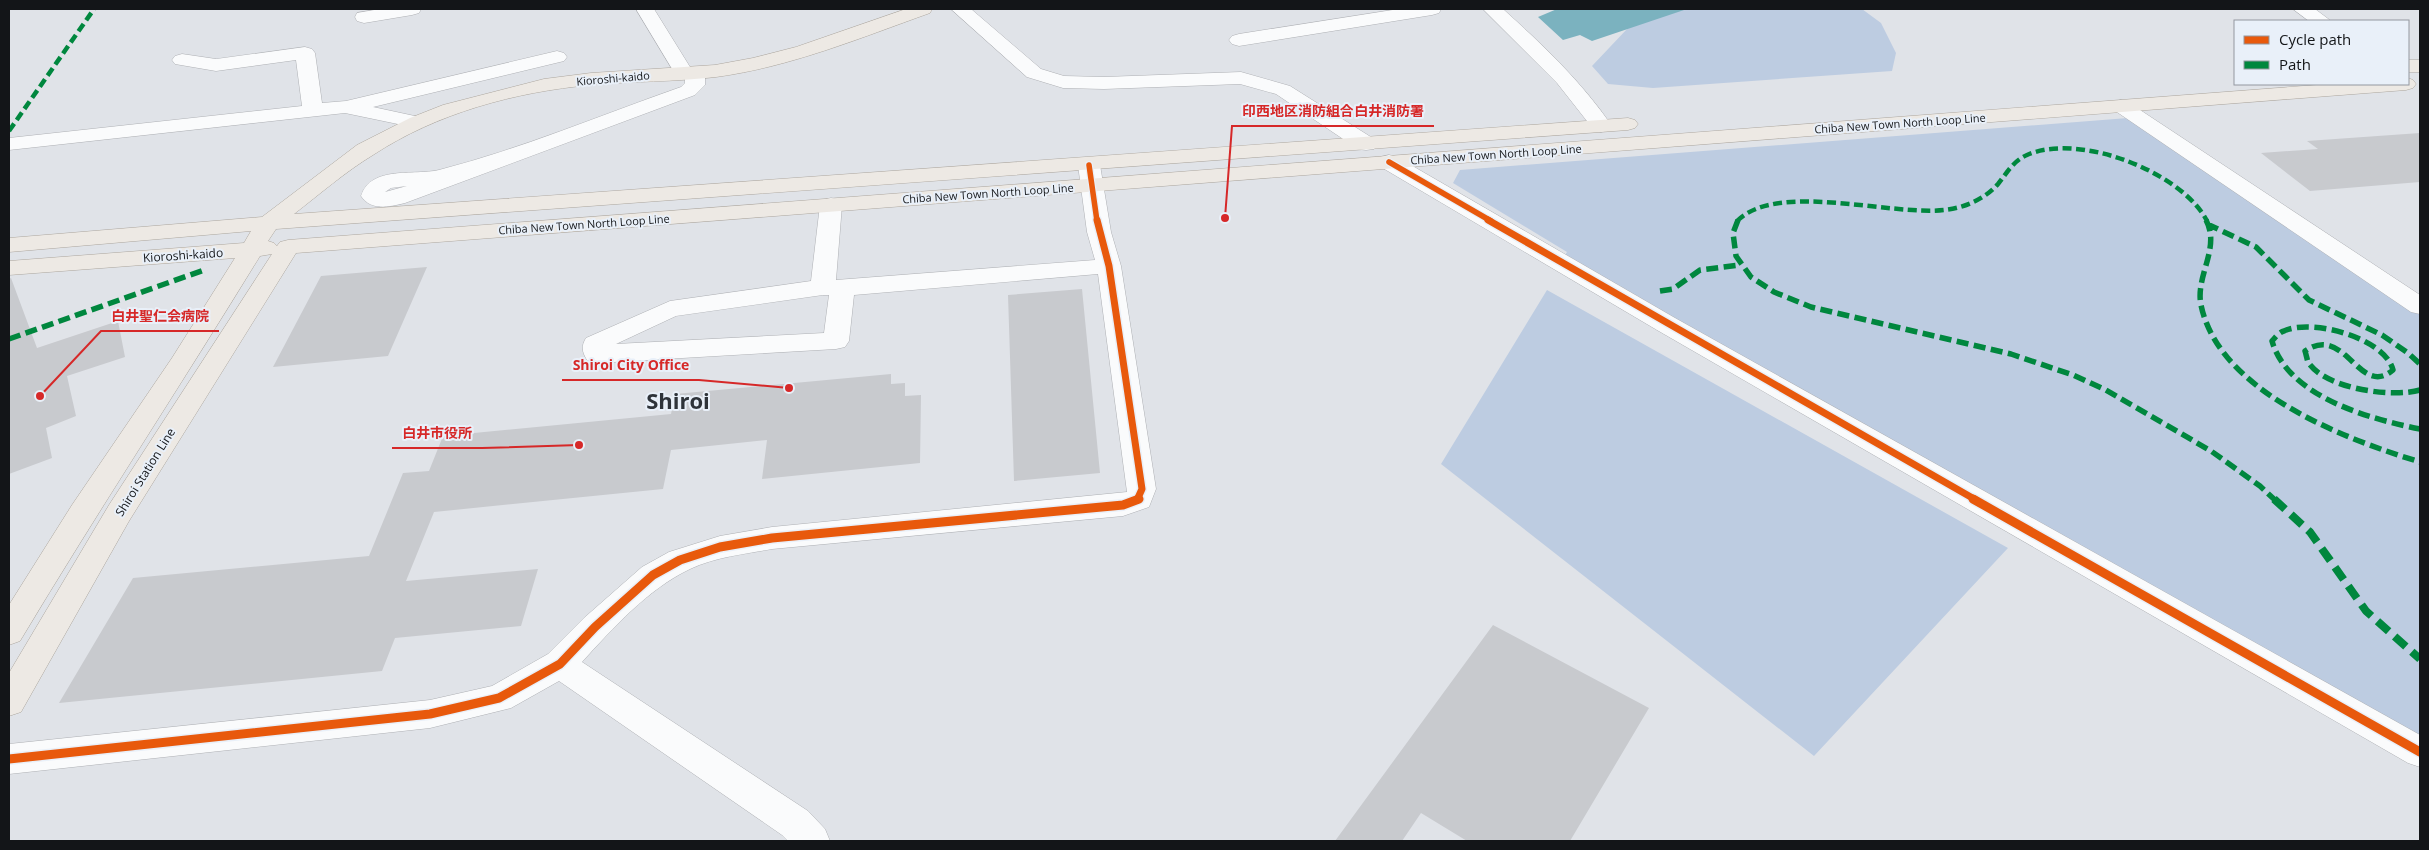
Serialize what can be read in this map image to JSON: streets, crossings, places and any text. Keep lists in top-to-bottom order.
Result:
{
  "streets": {
    "main road": ["Kioroshi-kaido", "Chiba New Town North Loop Line", "Shiroi Station Line"]
  },
  "crossings": [
    ["Kioroshi-kaido", "Chiba New Town North Loop Line"],
    ["Kioroshi-kaido", "Shiroi Station Line"],
    ["Chiba New Town North Loop Line", "Shiroi Station Line"]
  ],
  "districts": ["Shiroi"],
  "places": [
    "印西地区消防組合白井消防署",
    "Shiroi City Office",
    "白井聖仁会病院",
    "白井市役所"
  ],
  "legend": ["Cycle path", "Path"]
}
